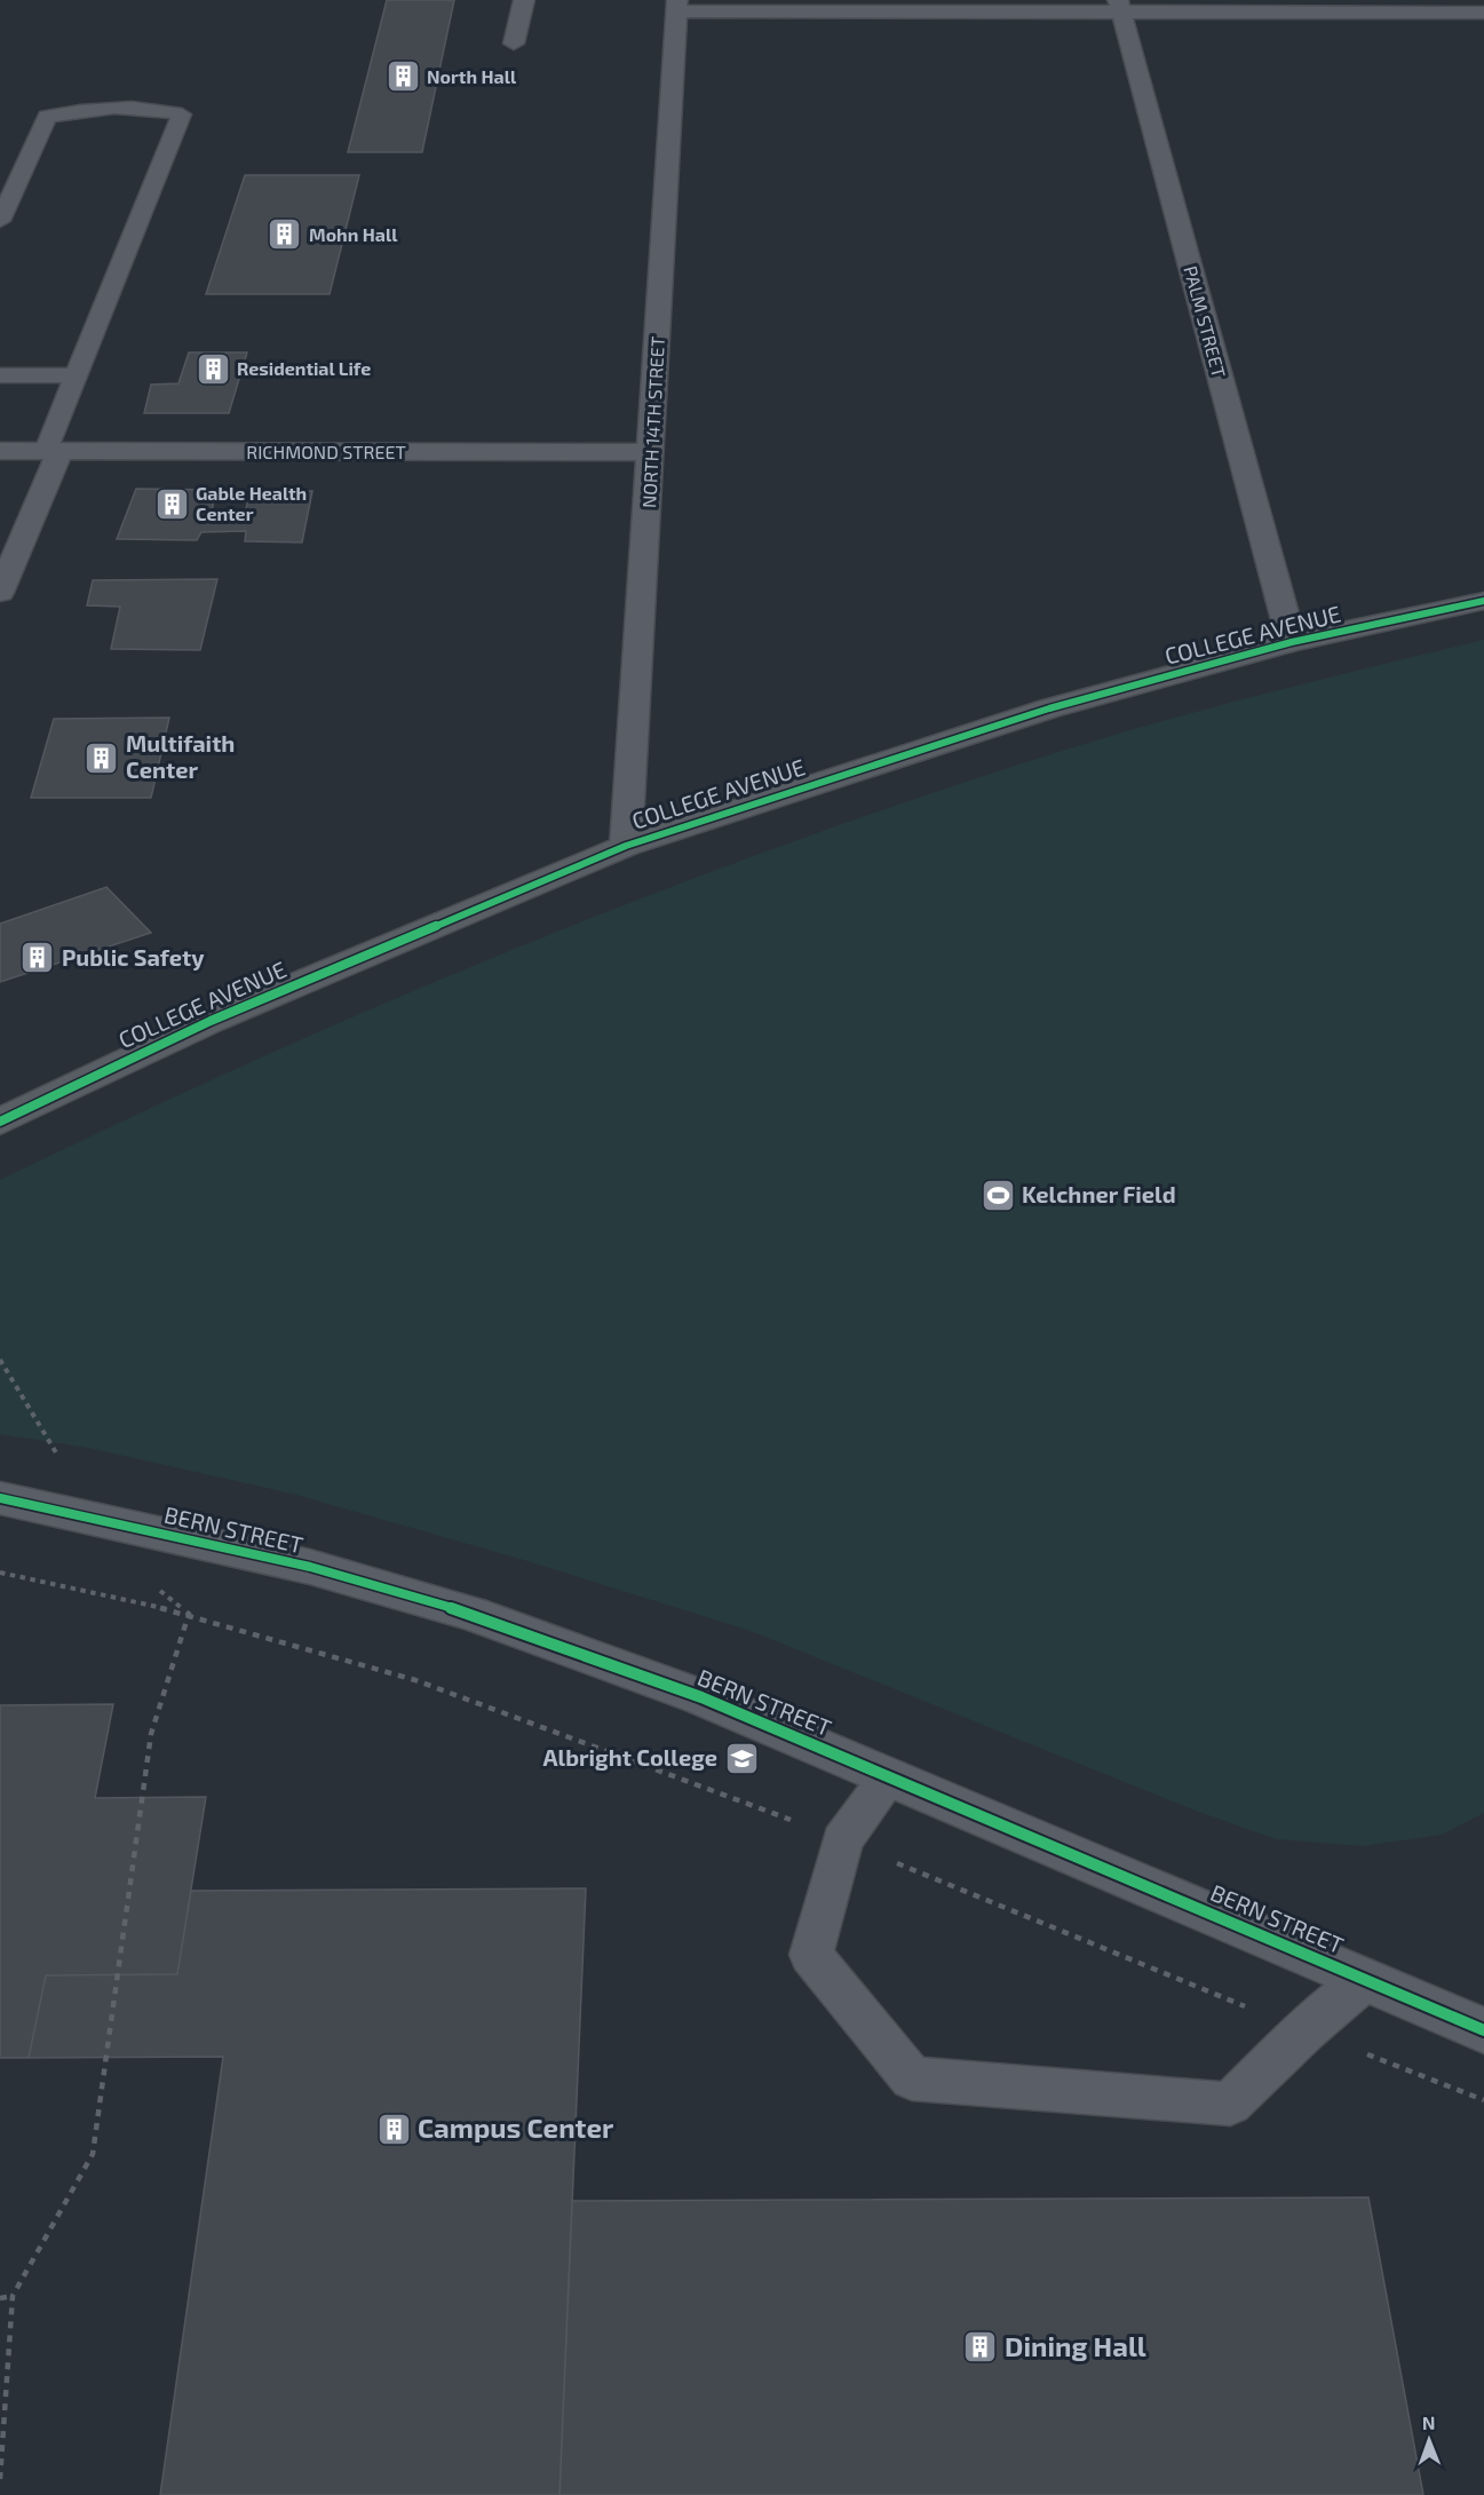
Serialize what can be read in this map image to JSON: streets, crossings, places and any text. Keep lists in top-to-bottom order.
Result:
{
  "streets": {
    "street": [
      "PALM STREET",
      "NORTH 14TH STREET",
      "RICHMOND STREET",
      "COLLEGE AVENUE",
      "BERN STREET"
    ]
  },
  "crossings": [
    ["PALM STREET", "COLLEGE AVENUE"],
    ["NORTH 14TH STREET", "RICHMOND STREET"],
    ["NORTH 14TH STREET", "COLLEGE AVENUE"]
  ],
  "places": {
    "building": [
      "North Hall",
      "Mohn Hall",
      "Residential Life",
      "Gable Health Center",
      "Multifaith Center",
      "Public Safety",
      "Campus Center",
      "Dining Hall"
    ],
    "sports": ["Kelchner Field"],
    "school or university": ["Albright College"]
  },
  "north": "top"
}
